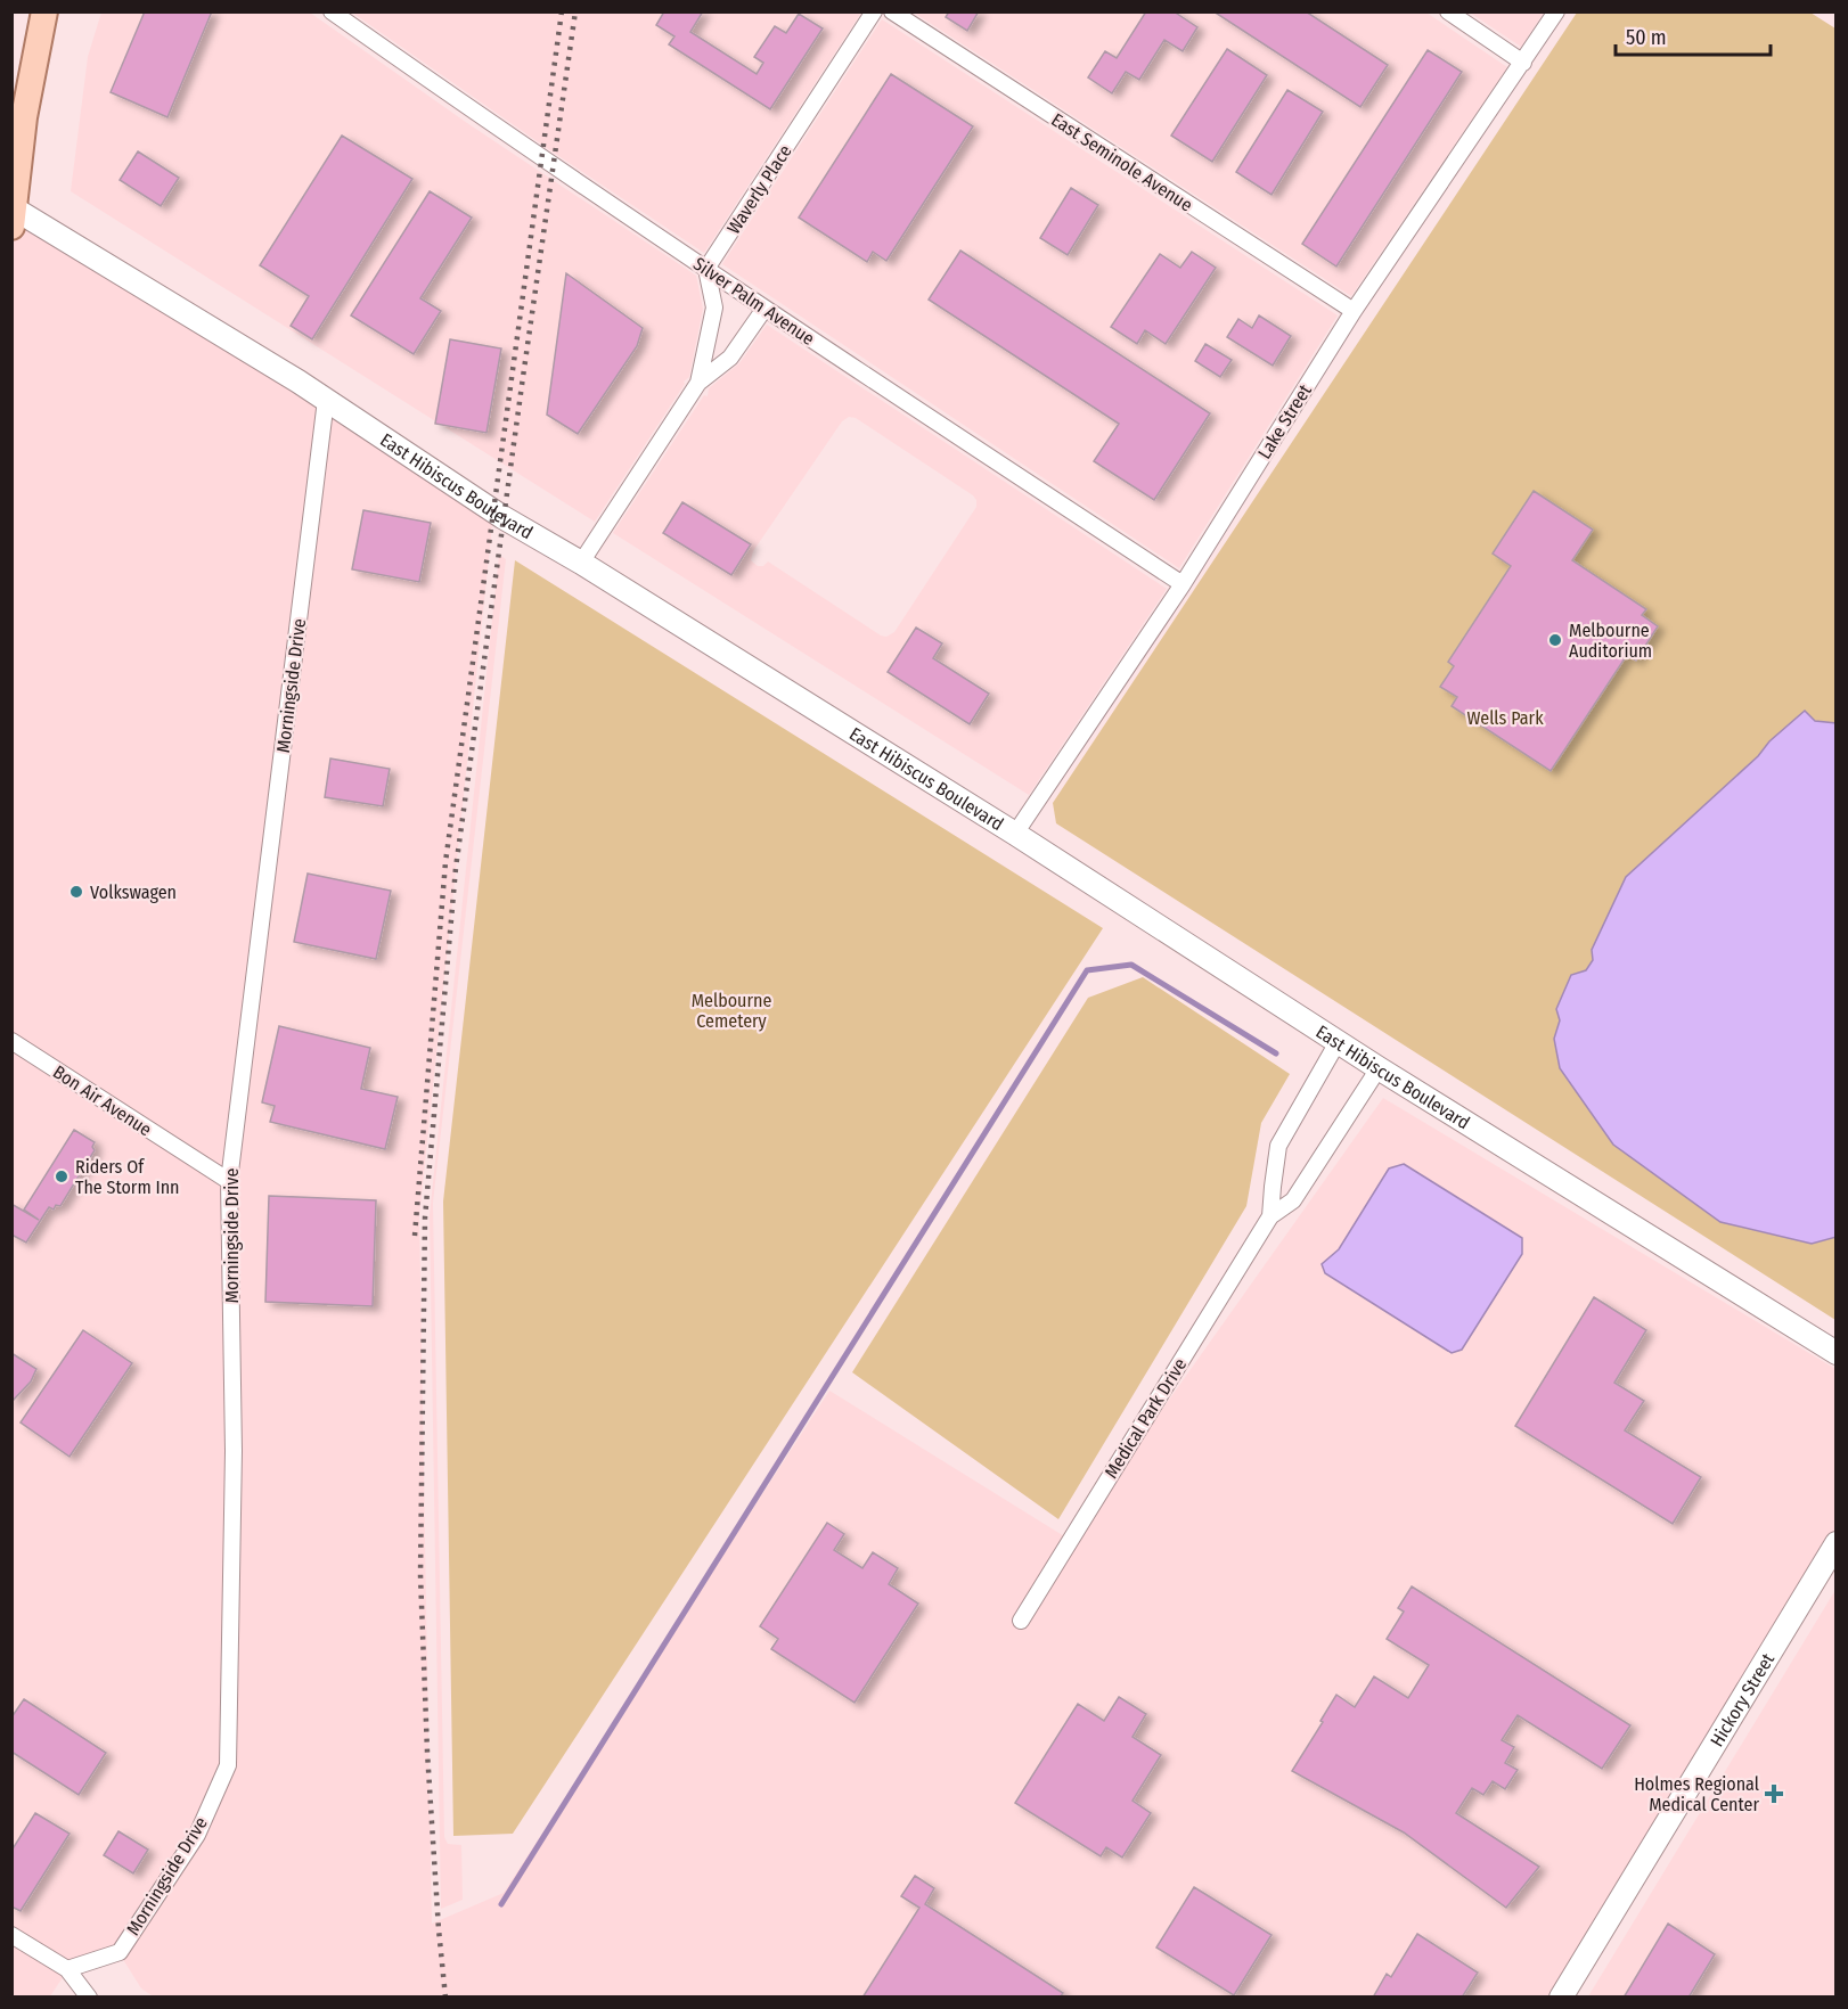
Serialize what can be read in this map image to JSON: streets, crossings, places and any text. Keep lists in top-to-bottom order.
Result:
{
  "streets": {
    "street": [
      "East Seminole Avenue",
      "Waverly Place",
      "Silver Palm Avenue",
      "Lake Street",
      "East Hibiscus Boulevard",
      "Morningside Drive",
      "Bon Air Avenue",
      "Medical Park Drive",
      "Hickory Street"
    ]
  },
  "crossings": [
    ["East Seminole Avenue", "Lake Street"],
    ["Waverly Place", "Silver Palm Avenue"],
    ["Silver Palm Avenue", "Lake Street"],
    ["Lake Street", "East Hibiscus Boulevard"],
    ["East Hibiscus Boulevard", "Morningside Drive"],
    ["East Hibiscus Boulevard", "Medical Park Drive"],
    ["Morningside Drive", "Bon Air Avenue"]
  ],
  "parks": ["Wells Park", "Melbourne Cemetery"],
  "places": {
    "other": ["Melbourne Auditorium", "Volkswagen", "Riders Of The Storm Inn"],
    "health": ["Holmes Regional Medical Center"]
  },
  "scale_bar": "50 m"
}
